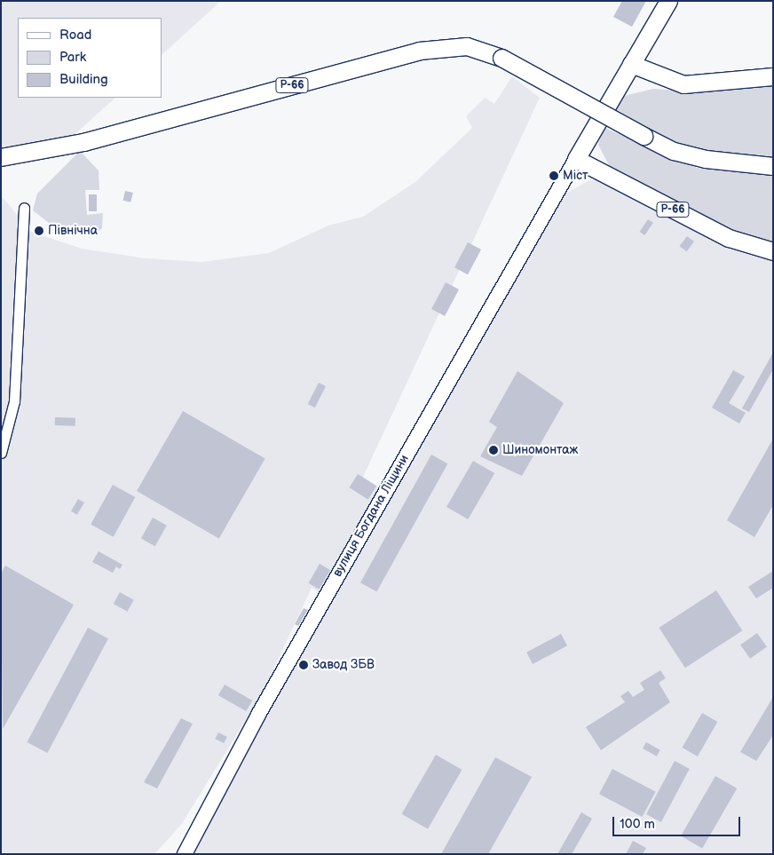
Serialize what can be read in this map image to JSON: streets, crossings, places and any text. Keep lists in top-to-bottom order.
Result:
{
  "streets": {
    "main road": ["Р-66", "вулиця Богдана Ліщини"]
  },
  "crossings": [
    ["Р-66", "вулиця Богдана Ліщини"]
  ],
  "places": [
    "Міст",
    "Північна",
    "Шиномонтаж",
    "Завод ЗБВ"
  ],
  "legend": ["Road", "Park", "Building"],
  "scale_bar": "100 m"
}
